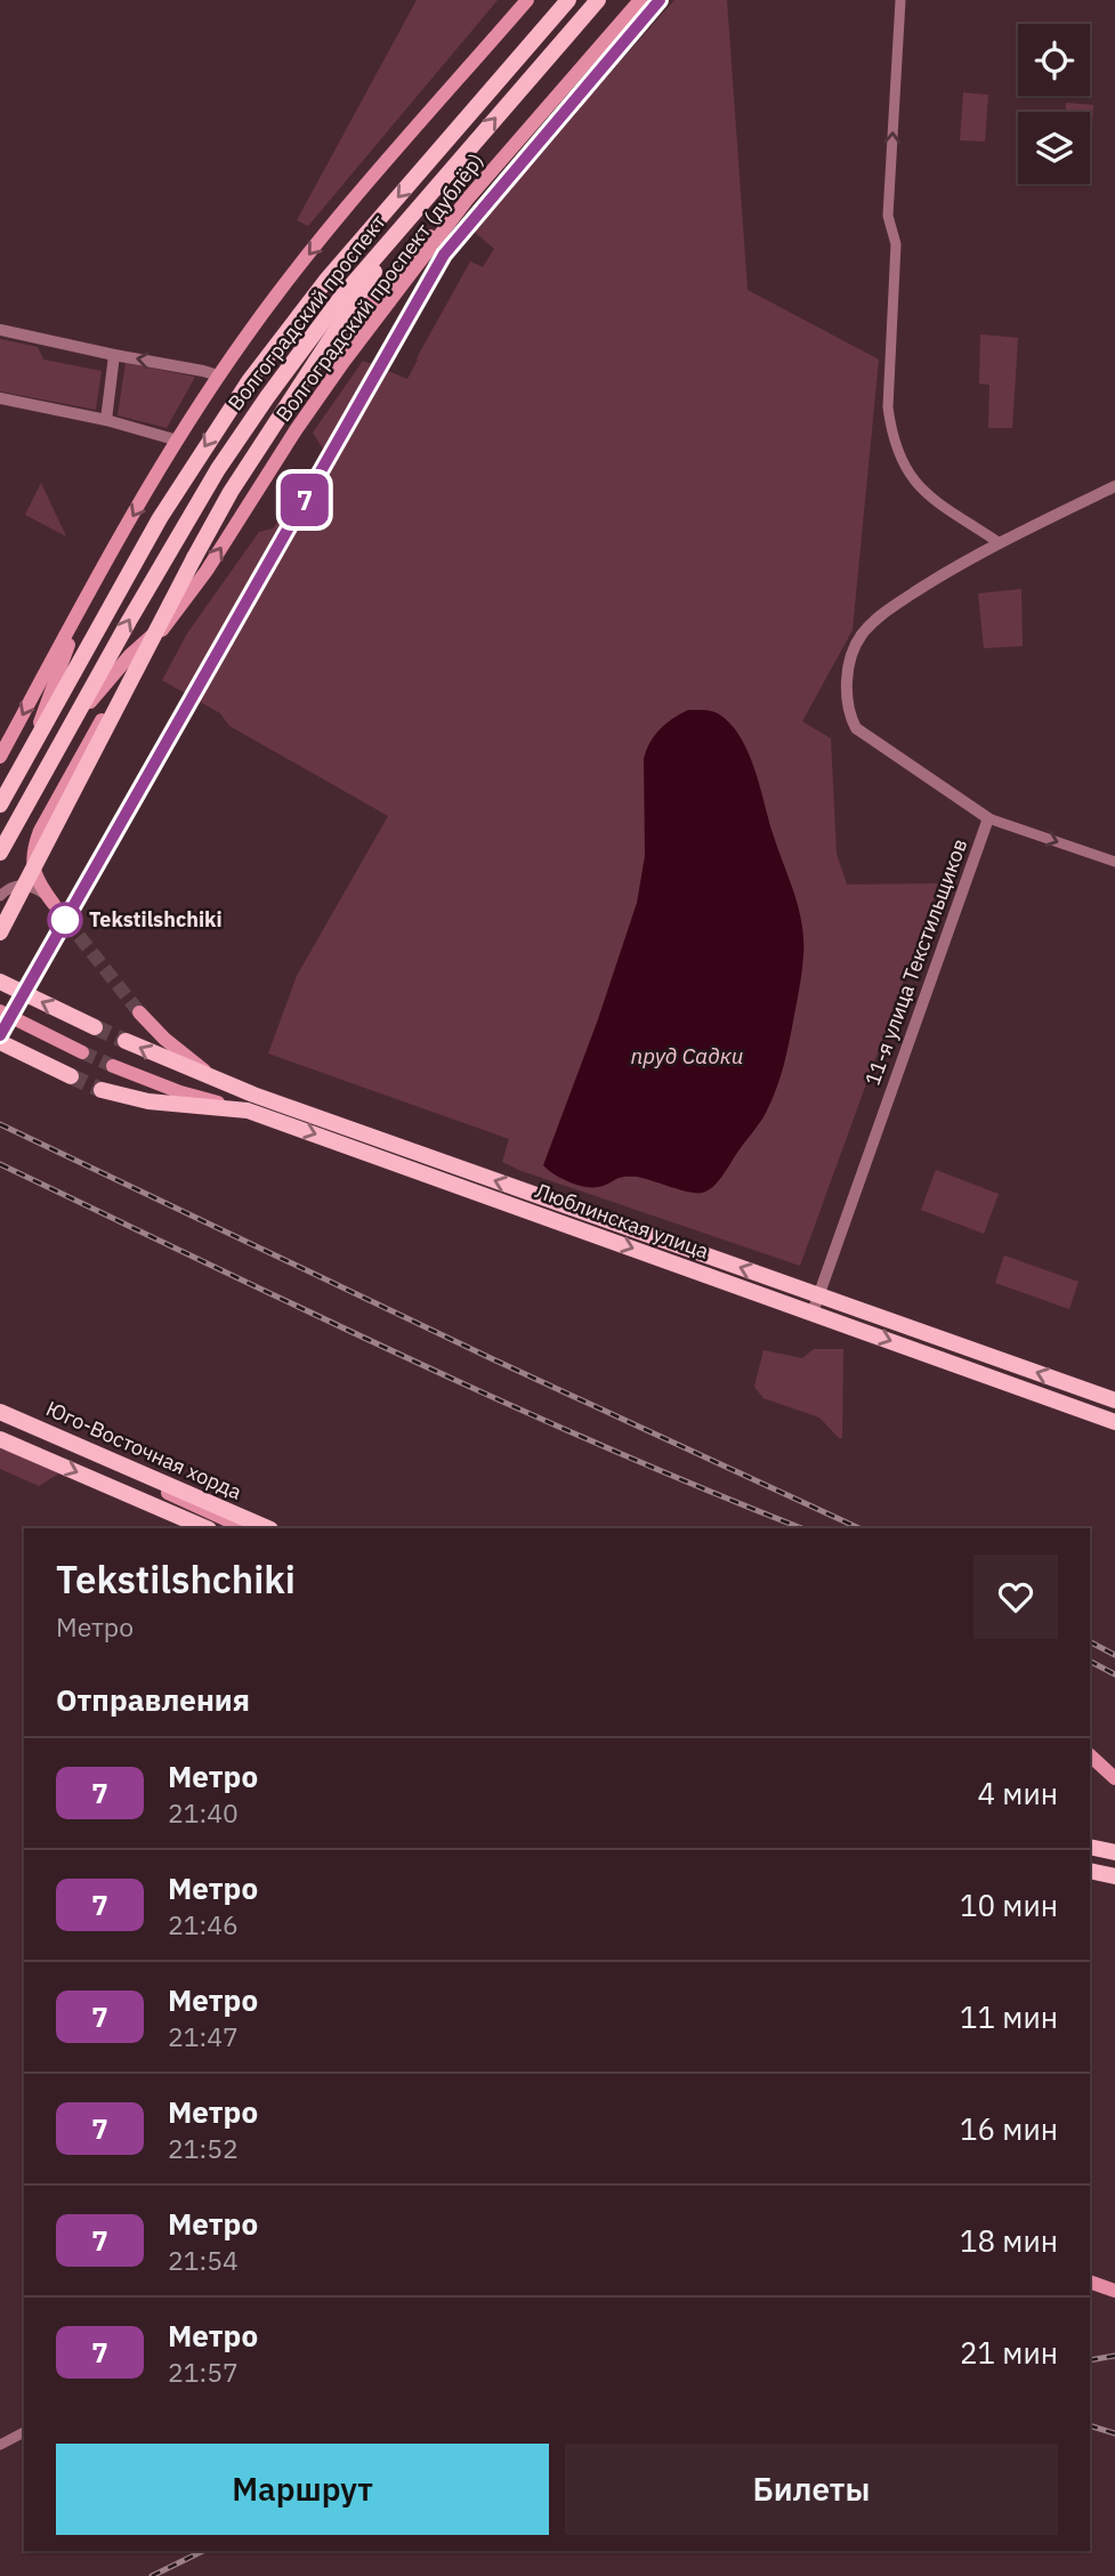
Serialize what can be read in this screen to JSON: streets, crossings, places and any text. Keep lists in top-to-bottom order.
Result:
{
  "streets": {
    "main road": [
      "Волгоградский проспект (дублёр)",
      "Волгоградский проспект",
      "Люблинская улица",
      "Юго-Восточная хорда"
    ],
    "street": ["11-я улица Текстильщиков"]
  },
  "crossings": [
    ["Волгоградский проспект (дублёр)", "Волгоградский проспект"],
    ["11-я улица Текстильщиков", "Люблинская улица"]
  ],
  "water": ["пруд Садки"],
  "places": ["Tekstilshchiki"],
  "lines": ["metro line 7"],
  "page": {
    "on_map": "7",
    "heading": [
      ["Tekstilshchiki", "Метро"],
      "Отправления"
    ],
    "list": [
      {
        "mark": "7",
        "name": "Метро",
        "note": "21:40",
        "value": "4 мин"
      },
      {
        "mark": "7",
        "name": "Метро",
        "note": "21:46",
        "value": "10 мин"
      },
      {
        "mark": "7",
        "name": "Метро",
        "note": "21:47",
        "value": "11 мин"
      },
      {
        "mark": "7",
        "name": "Метро",
        "note": "21:52",
        "value": "16 мин"
      },
      {
        "mark": "7",
        "name": "Метро",
        "note": "21:54",
        "value": "18 мин"
      },
      {
        "mark": "7",
        "name": "Метро",
        "note": "21:57",
        "value": "21 мин"
      }
    ],
    "buttons": ["Маршрут", "Билеты"]
  }
}
